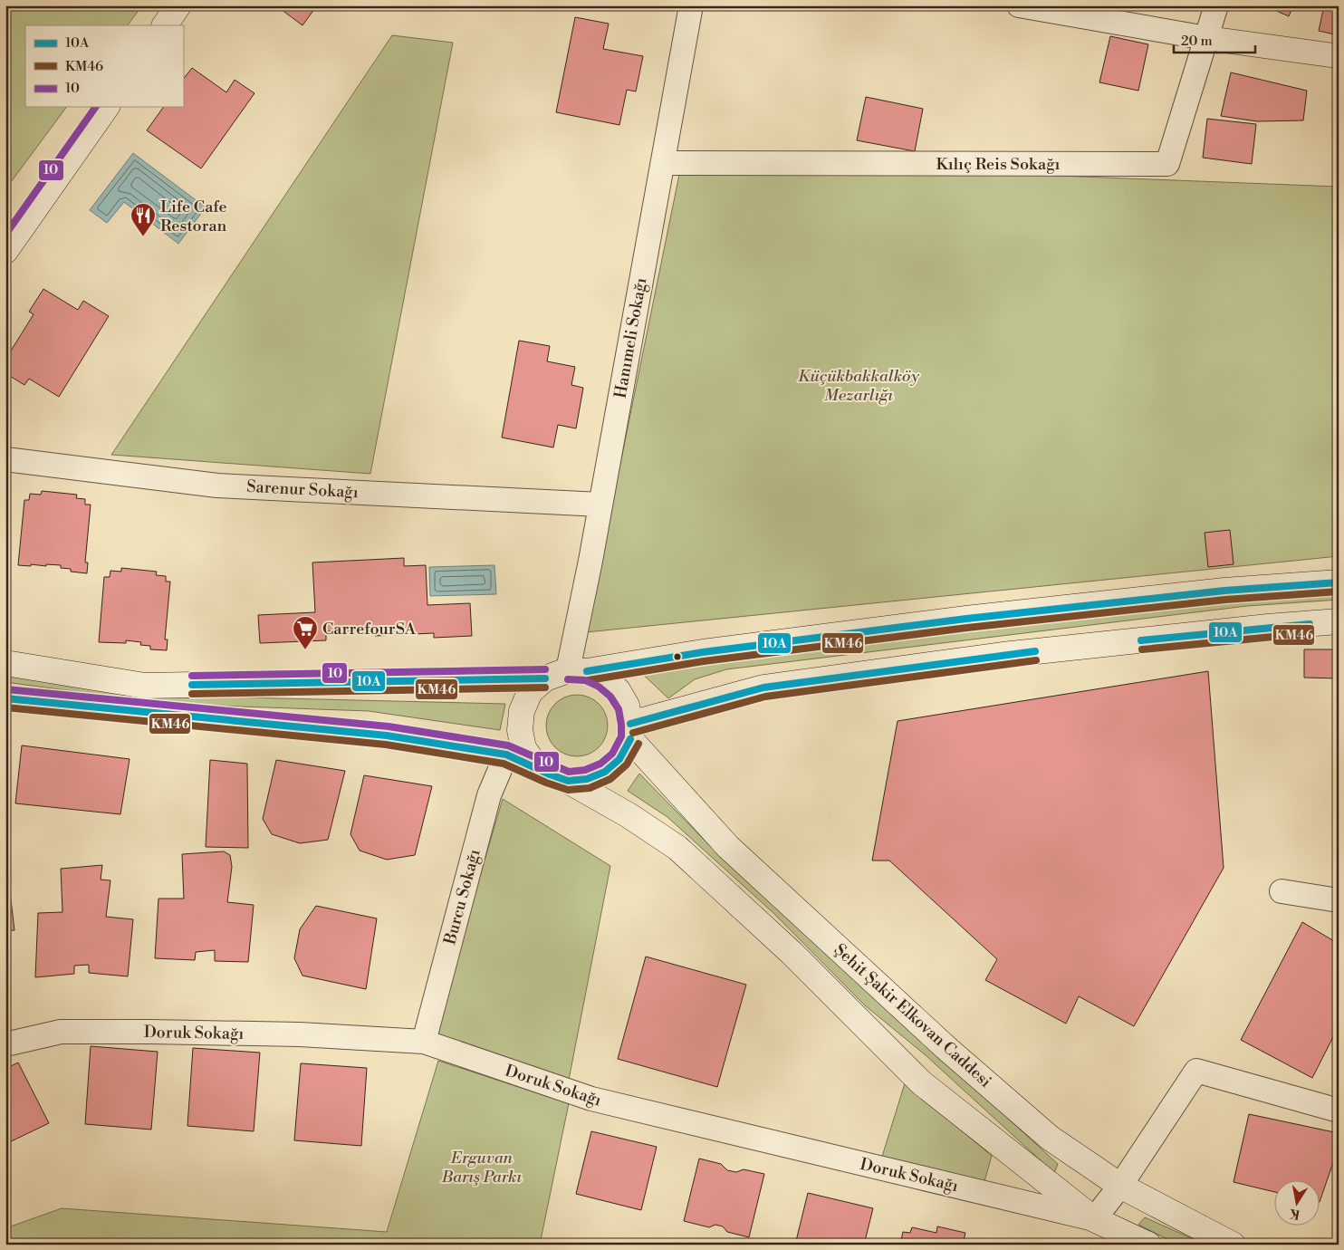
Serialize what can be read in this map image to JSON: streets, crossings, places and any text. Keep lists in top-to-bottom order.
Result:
{
  "streets": {
    "main road": ["Şehit Şakir Elkovan Caddesi"],
    "street": [
      "Kılıç Reis Sokağı",
      "Hanımeli Sokağı",
      "Sarenur Sokağı",
      "Burcu Sokağı",
      "Doruk Sokağı"
    ]
  },
  "crossings": [
    ["Kılıç Reis Sokağı", "Hanımeli Sokağı"],
    ["Hanımeli Sokağı", "Sarenur Sokağı"],
    ["Hanımeli Sokağı", "Şehit Şakir Elkovan Caddesi"],
    ["Burcu Sokağı", "Doruk Sokağı"]
  ],
  "parks": ["Küçükbakkalköy Mezarlığı", "Erguvan Barış Parkı"],
  "places": {
    "restaurant": ["Life Cafe Restoran"],
    "supermarket": ["CarrefourSA"]
  },
  "lines": ["transit line 10", "transit line 10A", "transit line KM46"],
  "legend": ["10A", "KM46", "10"],
  "scale_bar": "20 m",
  "north": "bottom"
}
